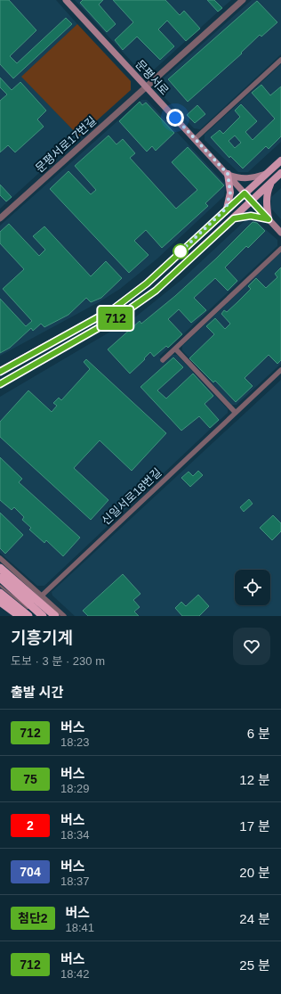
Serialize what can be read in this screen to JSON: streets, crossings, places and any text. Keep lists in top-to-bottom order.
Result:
{
  "streets": {
    "main road": ["문평서로"],
    "street": ["문평서로17번길", "신일서로18번길"]
  },
  "crossings": [
    ["문평서로", "문평서로17번길"]
  ],
  "lines": ["bus line 712"],
  "page": {
    "on_map": "712",
    "heading": [
      ["기흥기계", "도보 · 3 분 · 230 m"],
      "출발 시간"
    ],
    "list": [
      {
        "mark": "712",
        "name": "버스",
        "note": "18:23",
        "value": "6 분"
      },
      {
        "mark": "75",
        "name": "버스",
        "note": "18:29",
        "value": "12 분"
      },
      {
        "mark": "2",
        "name": "버스",
        "note": "18:34",
        "value": "17 분"
      },
      {
        "mark": "704",
        "name": "버스",
        "note": "18:37",
        "value": "20 분"
      },
      {
        "mark": "첨단2",
        "name": "버스",
        "note": "18:41",
        "value": "24 분"
      },
      {
        "mark": "712",
        "name": "버스",
        "note": "18:42",
        "value": "25 분"
      }
    ]
  }
}
